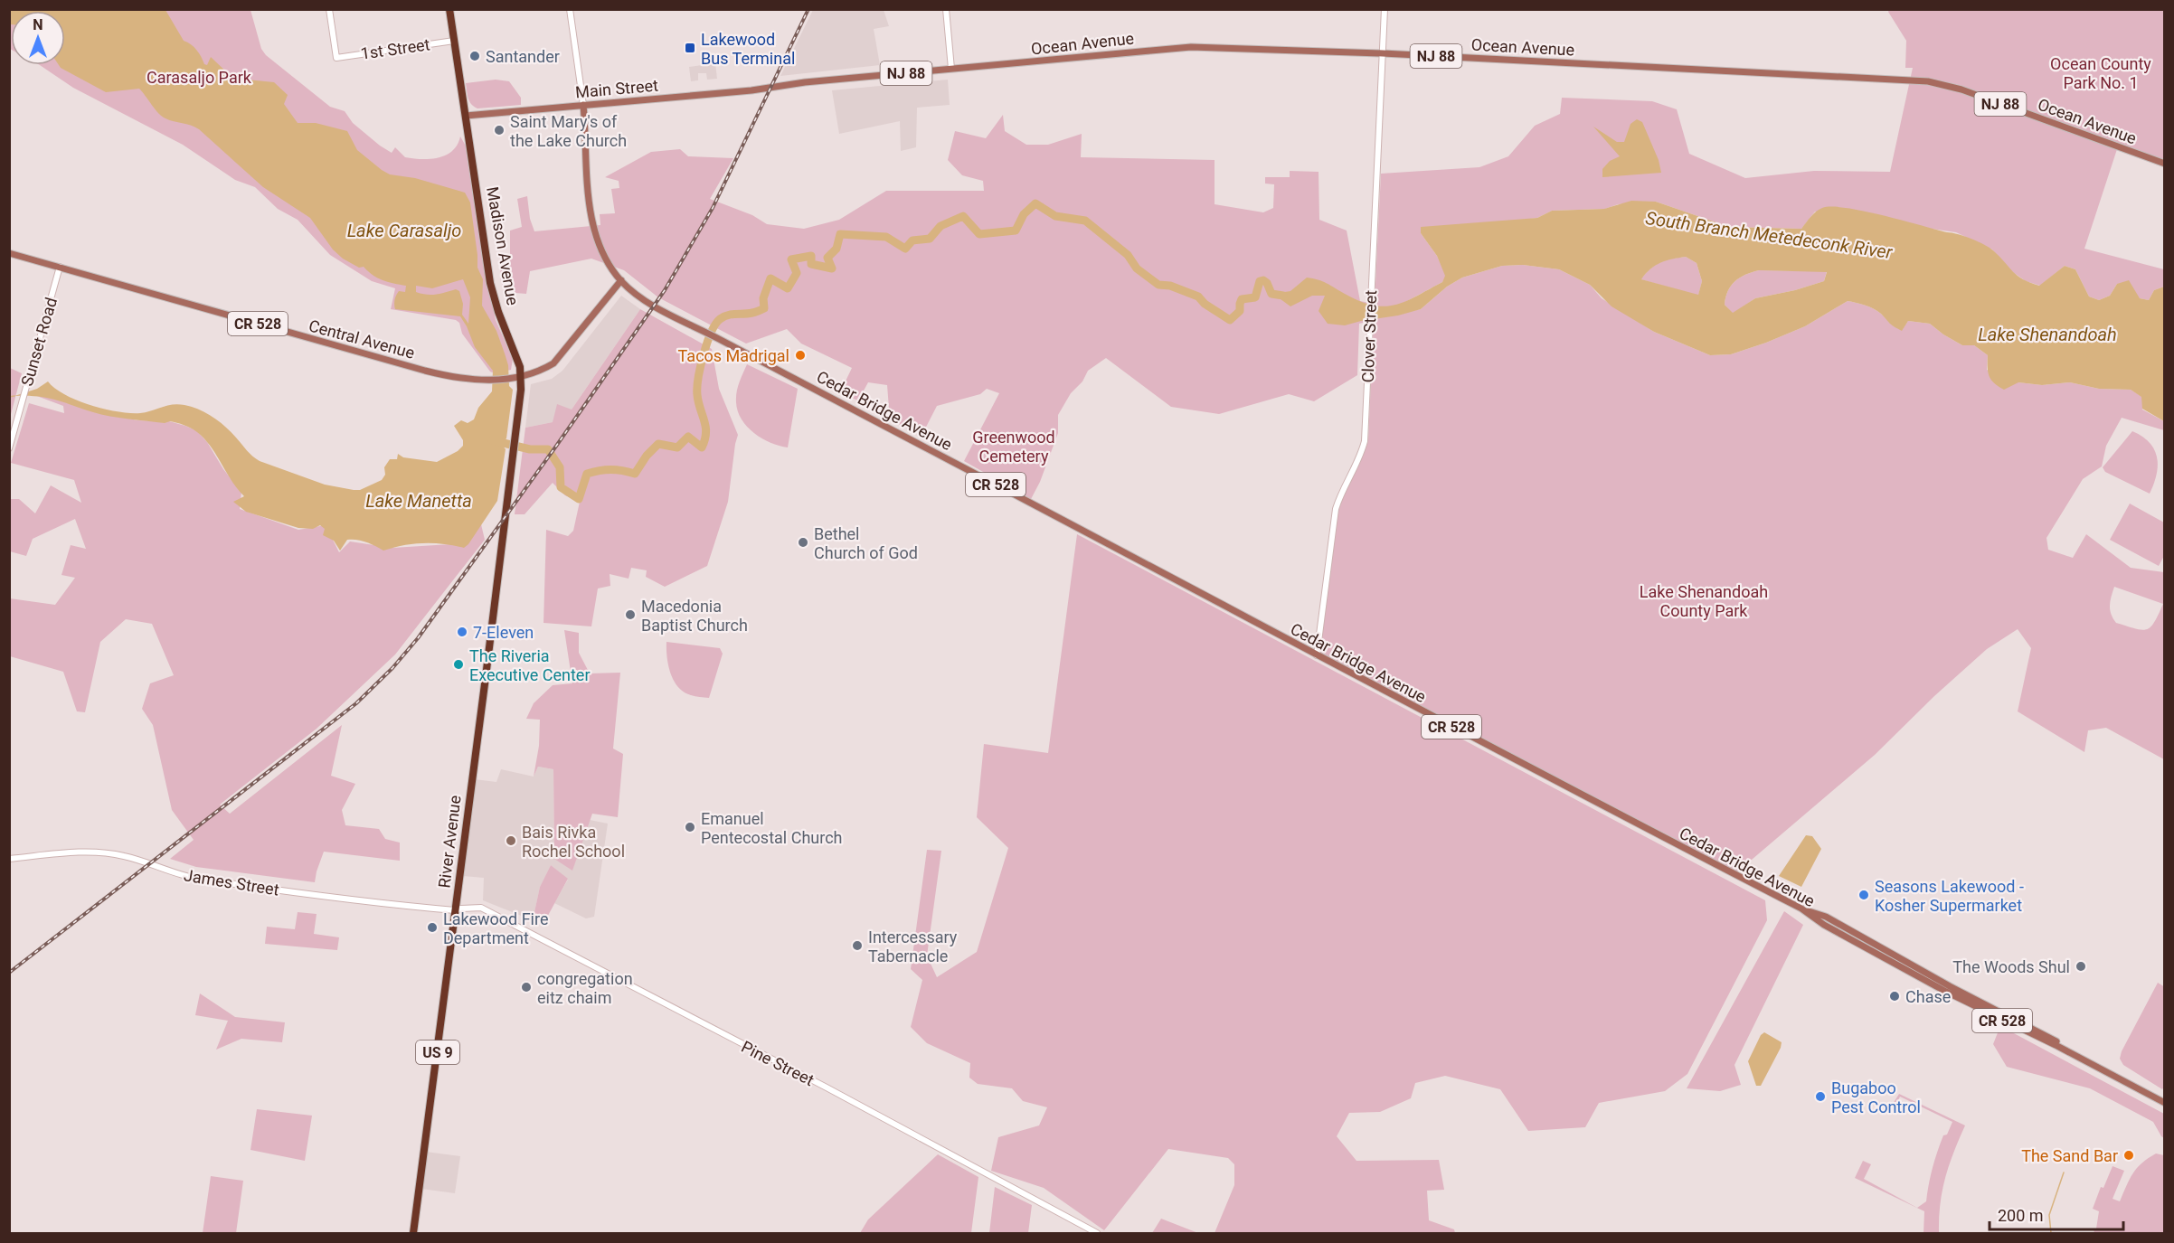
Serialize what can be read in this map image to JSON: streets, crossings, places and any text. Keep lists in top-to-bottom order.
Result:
{
  "streets": {
    "highway": ["Madison Avenue", "River Avenue", "US 9"],
    "main road": [
      "Ocean Avenue",
      "NJ 88",
      "Main Street",
      "CR 528",
      "Central Avenue",
      "Cedar Bridge Avenue"
    ],
    "street": [
      "1st Street",
      "Clover Street",
      "Sunset Road",
      "James Street",
      "Pine Street"
    ]
  },
  "crossings": [
    ["Ocean Avenue", "Main Street"],
    ["Ocean Avenue", "Clover Street"],
    ["1st Street", "Madison Avenue"],
    ["Main Street", "Madison Avenue"],
    ["Madison Avenue", "CR 528"],
    ["Madison Avenue", "Central Avenue"],
    ["Madison Avenue", "River Avenue"],
    ["CR 528", "Central Avenue"],
    ["CR 528", "Cedar Bridge Avenue"],
    ["Clover Street", "Cedar Bridge Avenue"],
    ["Central Avenue", "Sunset Road"],
    ["River Avenue", "James Street"],
    ["River Avenue", "Pine Street"],
    ["James Street", "Pine Street"]
  ],
  "water": [
    "Lake Carasaljo",
    "South Branch Metedeconk River",
    "Lake Shenandoah",
    "Lake Manetta"
  ],
  "parks": [
    "Ocean County Park No. 1",
    "Carasaljo Park",
    "Greenwood Cemetery",
    "Lake Shenandoah County Park"
  ],
  "places": {
    "transit": ["Lakewood Bus Terminal"],
    "other": [
      "Santander",
      "Saint Mary's of the Lake Church",
      "Tacos Madrigal",
      "Bethel Church of God",
      "Macedonia Baptist Church",
      "7-Eleven",
      "The Riveria Executive Center",
      "Emanuel Pentecostal Church",
      "Bais Rivka Rochel School",
      "Seasons Lakewood - Kosher Supermarket",
      "Lakewood Fire Department",
      "Intercessary Tabernacle",
      "The Woods Shul",
      "congregation eitz chaim",
      "Chase",
      "Bugaboo Pest Control",
      "The Sand Bar"
    ]
  },
  "scale_bar": "200 m",
  "north": "top"
}
